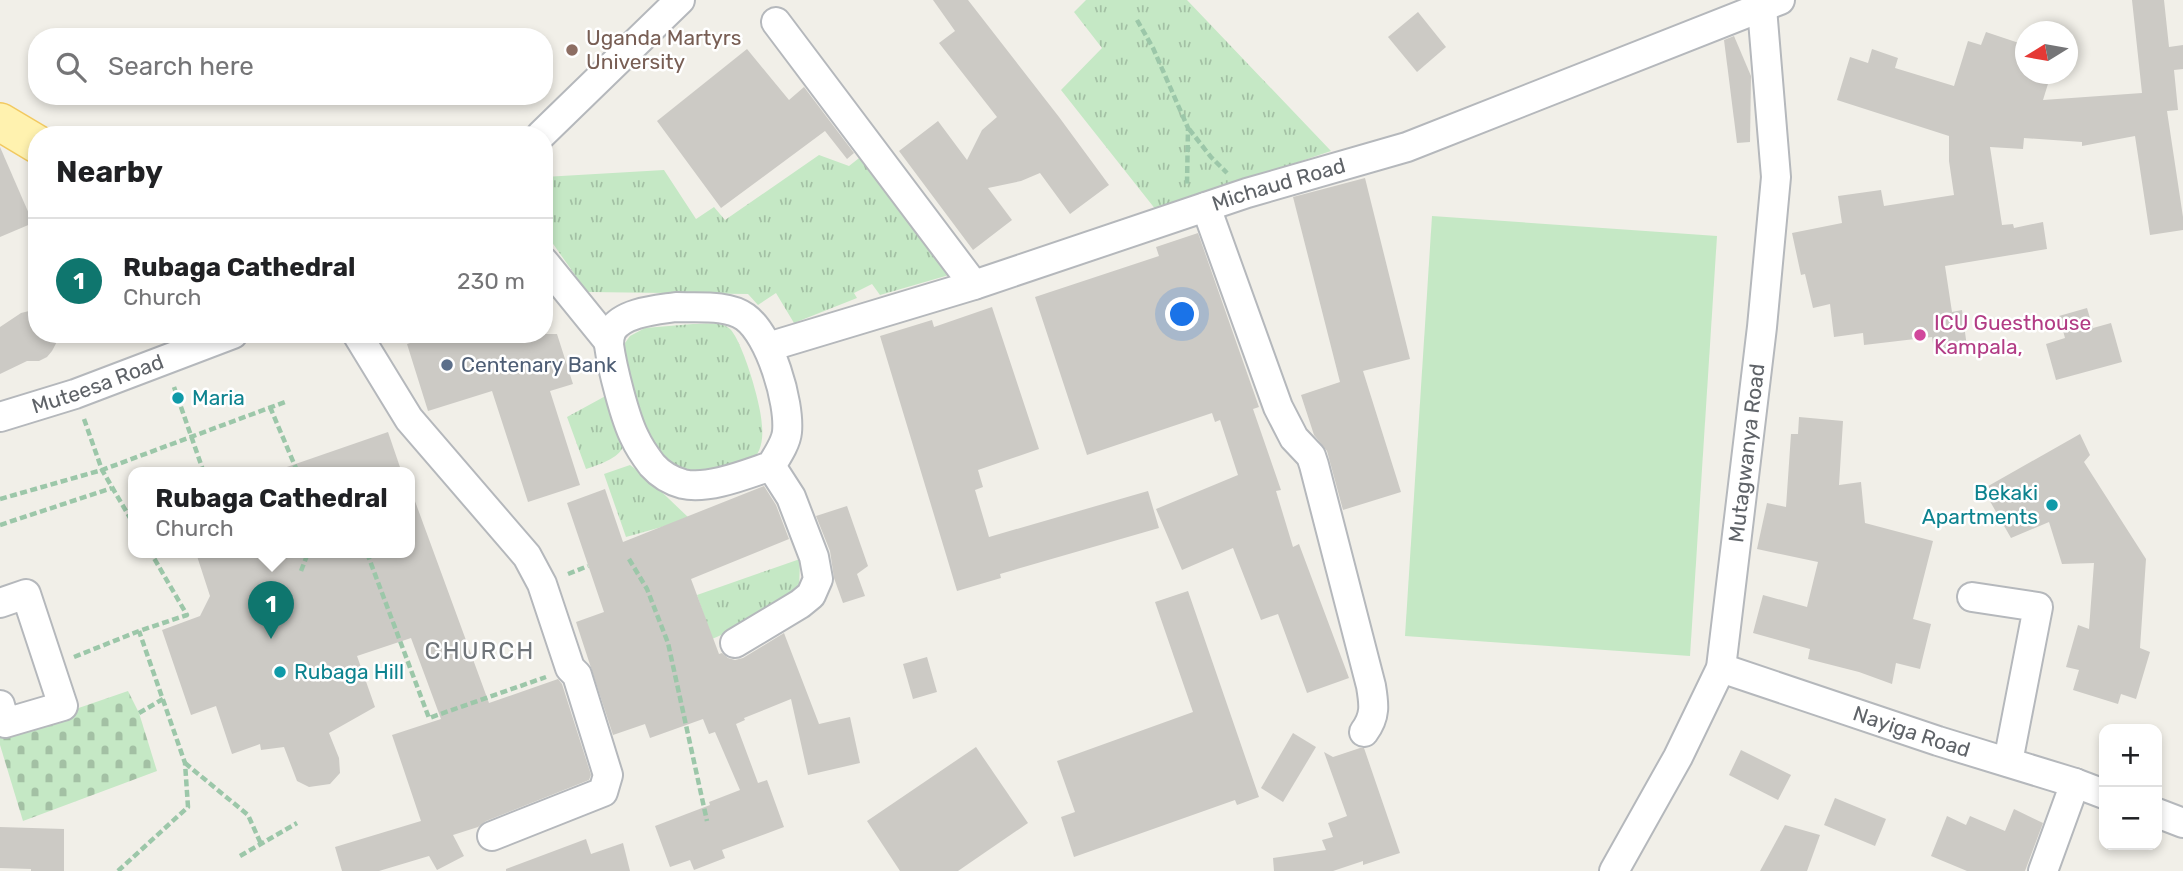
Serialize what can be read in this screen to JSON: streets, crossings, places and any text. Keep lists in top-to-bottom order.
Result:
{
  "streets": {
    "street": [
      "Michaud Road",
      "Muteesa Road",
      "Mutagwanya Road",
      "Nayiga Road"
    ]
  },
  "crossings": [
    ["Michaud Road", "Mutagwanya Road"],
    ["Mutagwanya Road", "Nayiga Road"]
  ],
  "districts": ["CHURCH"],
  "places": [
    "Uganda Martyrs University",
    "ICU Guesthouse Kampala,",
    "Centenary Bank",
    "Maria",
    "Bekaki Apartments",
    "Rubaga Hill"
  ],
  "north": "left",
  "page": {
    "search": "Search here",
    "heading": "Nearby",
    "list": [
      {
        "mark": "1",
        "name": "Rubaga Cathedral",
        "note": "Church",
        "value": "230 m"
      }
    ],
    "popup": ["Rubaga Cathedral", "Church"],
    "pins": "1",
    "map_buttons": ["+", "−"]
  }
}
